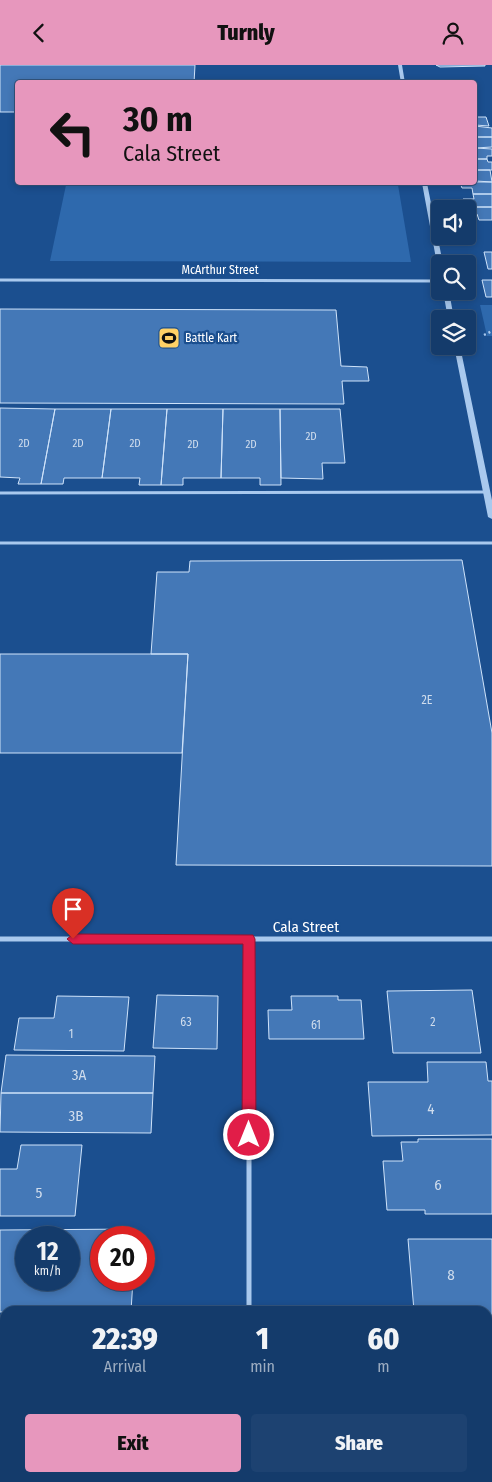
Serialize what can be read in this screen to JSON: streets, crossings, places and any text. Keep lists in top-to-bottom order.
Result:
{
  "streets": {
    "street": ["McArthur Street", "Cala Street"]
  },
  "places": {
    "sports": ["Battle Kart"]
  },
  "house_numbers": [
    "2D",
    "2D",
    "2D",
    "2D",
    "2D",
    "2D",
    "2E",
    "63",
    "2",
    "61",
    "1",
    "3A",
    "4",
    "3B",
    "6",
    "5",
    "8"
  ],
  "page": {
    "header": "Turnly",
    "turn": ["30 m", "Cala Street"],
    "speed": "12 km/h",
    "limit": "20",
    "eta": [
      "22:39",
      "Arrival",
      "1",
      "min",
      "60",
      "m"
    ],
    "buttons": ["Exit", "Share"]
  }
}
